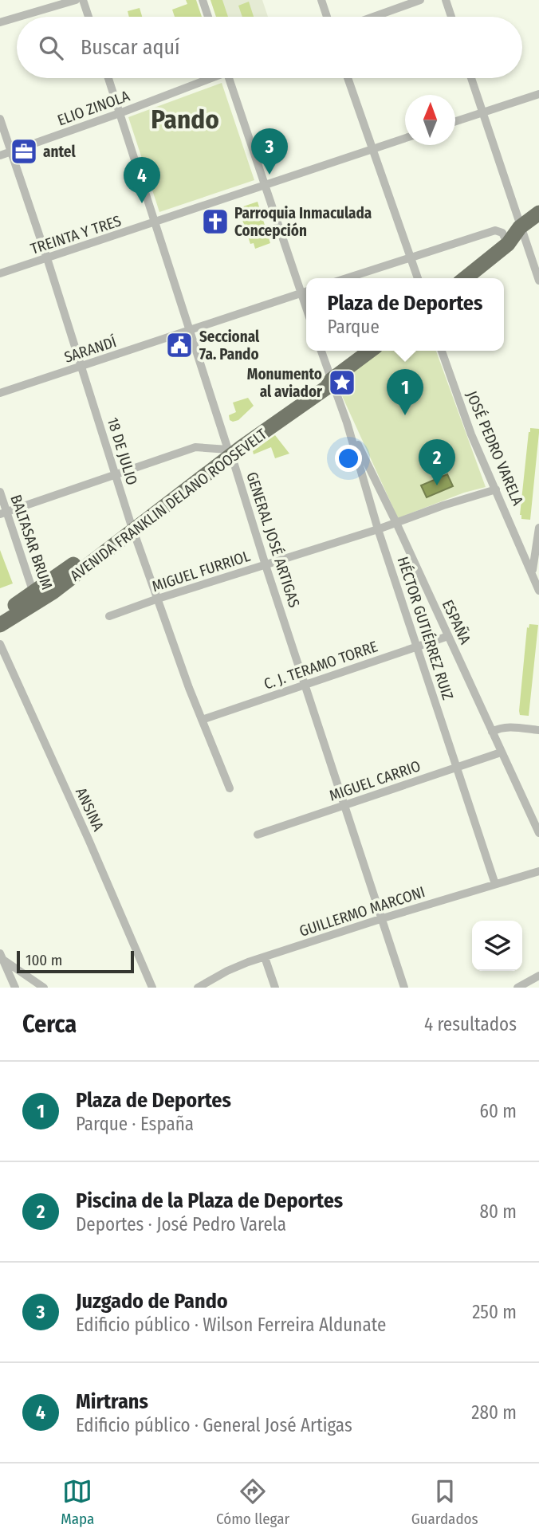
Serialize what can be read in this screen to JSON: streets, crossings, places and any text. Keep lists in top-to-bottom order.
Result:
{
  "streets": {
    "highway": ["AVENIDA FRANKLIN DELANO ROOSEVELT"],
    "street": [
      "ELIO ZINOLA",
      "TREINTA Y TRES",
      "SARANDÍ",
      "JOSÉ PEDRO VARELA",
      "18 DE JULIO",
      "GENERAL JOSÉ ARTIGAS",
      "BALTASAR BRUM",
      "MIGUEL FURRIOL",
      "ESPAÑA",
      "HÉCTOR GUTIÉRREZ RUIZ",
      "C. J. TERAMO TORRE",
      "MIGUEL CARRIO",
      "ANSINA",
      "GUILLERMO MARCONI"
    ]
  },
  "crossings": [
    ["ELIO ZINOLA", "18 DE JULIO"],
    ["ELIO ZINOLA", "GENERAL JOSÉ ARTIGAS"],
    ["TREINTA Y TRES", "18 DE JULIO"],
    ["TREINTA Y TRES", "GENERAL JOSÉ ARTIGAS"],
    ["SARANDÍ", "18 DE JULIO"],
    ["SARANDÍ", "GENERAL JOSÉ ARTIGAS"],
    ["JOSÉ PEDRO VARELA", "MIGUEL FURRIOL"],
    ["18 DE JULIO", "AVENIDA FRANKLIN DELANO ROOSEVELT"],
    ["18 DE JULIO", "MIGUEL FURRIOL"],
    ["18 DE JULIO", "C. J. TERAMO TORRE"],
    ["AVENIDA FRANKLIN DELANO ROOSEVELT", "GENERAL JOSÉ ARTIGAS"],
    ["AVENIDA FRANKLIN DELANO ROOSEVELT", "BALTASAR BRUM"],
    ["AVENIDA FRANKLIN DELANO ROOSEVELT", "HÉCTOR GUTIÉRREZ RUIZ"],
    ["GENERAL JOSÉ ARTIGAS", "MIGUEL FURRIOL"],
    ["GENERAL JOSÉ ARTIGAS", "C. J. TERAMO TORRE"],
    ["GENERAL JOSÉ ARTIGAS", "MIGUEL CARRIO"],
    ["GENERAL JOSÉ ARTIGAS", "GUILLERMO MARCONI"],
    ["MIGUEL FURRIOL", "ESPAÑA"],
    ["MIGUEL FURRIOL", "HÉCTOR GUTIÉRREZ RUIZ"],
    ["ESPAÑA", "HÉCTOR GUTIÉRREZ RUIZ"],
    ["ESPAÑA", "C. J. TERAMO TORRE"],
    ["ESPAÑA", "MIGUEL CARRIO"],
    ["HÉCTOR GUTIÉRREZ RUIZ", "C. J. TERAMO TORRE"],
    ["HÉCTOR GUTIÉRREZ RUIZ", "MIGUEL CARRIO"],
    ["HÉCTOR GUTIÉRREZ RUIZ", "GUILLERMO MARCONI"]
  ],
  "districts": ["Pando"],
  "places": {
    "office": ["antel"],
    "church": ["Parroquia Inmaculada Concepción"],
    "public building": ["Seccional 7a. Pando"],
    "place": ["Monumento al aviador"]
  },
  "scale_bar": "100 m",
  "north": "top",
  "page": {
    "search": "Buscar aquí",
    "pins": [
      "3",
      "4",
      "1",
      "2"
    ],
    "popup": ["Plaza de Deportes", "Parque"],
    "scale": "100 m",
    "heading": ["Cerca", "4 resultados"],
    "list": [
      {
        "mark": "1",
        "name": "Plaza de Deportes",
        "note": "Parque · España",
        "value": "60 m"
      },
      {
        "mark": "2",
        "name": "Piscina de la Plaza de Deportes",
        "note": "Deportes · José Pedro Varela",
        "value": "80 m"
      },
      {
        "mark": "3",
        "name": "Juzgado de Pando",
        "note": "Edificio público · Wilson Ferreira Aldunate",
        "value": "250 m"
      },
      {
        "mark": "4",
        "name": "Mirtrans",
        "note": "Edificio público · General José Artigas",
        "value": "280 m"
      }
    ],
    "nav": ["Mapa", "Cómo llegar", "Guardados"]
  }
}
